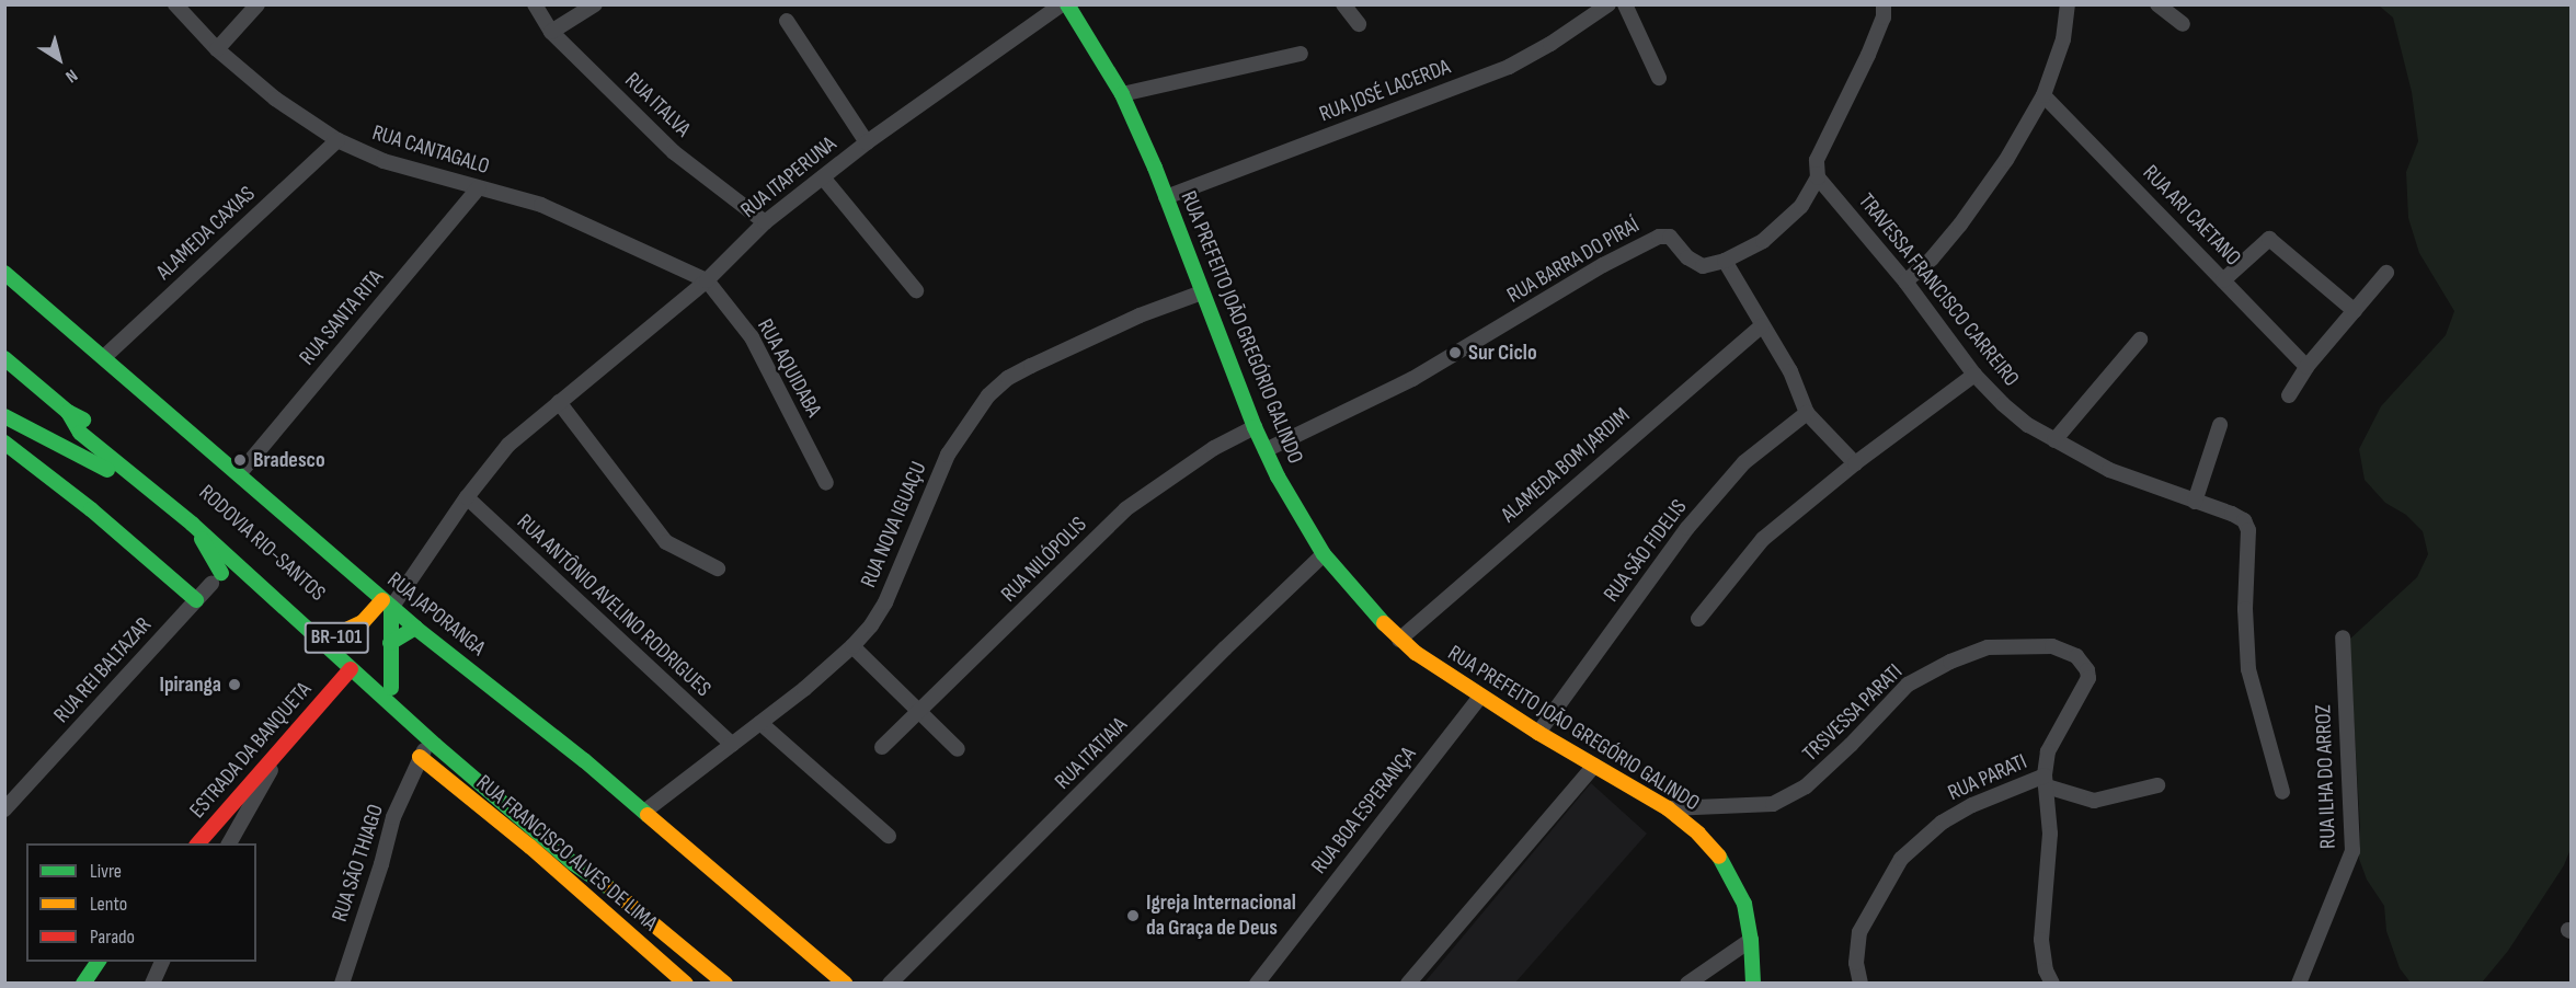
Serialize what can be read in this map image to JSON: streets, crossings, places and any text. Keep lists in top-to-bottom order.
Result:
{
  "streets": {
    "main road": [
      "RUA PREFEITO JOÃO GREGÓRIO GALINDO",
      "RODOVIA RIO-SANTOS",
      "RUA JAPORANGA",
      "BR-101",
      "RUA REI BALTAZAR",
      "ESTRADA DA BANQUETA",
      "RUA FRANCISCO ALVES DE LIMA"
    ],
    "street": [
      "RUA JOSÉ LACERDA",
      "RUA ITALVA",
      "RUA CANTAGALO",
      "RUA ITAPERUNA",
      "RUA ARI CAETANO",
      "ALAMEDA CAXIAS",
      "RUA BARRA DO PIRAÍ",
      "TRAVESSA FRANCISCO CARREIRO",
      "RUA SANTA RITA",
      "RUA AQUIDABA",
      "ALAMEDA BOM JARDIM",
      "RUA NOVA IGUAÇU",
      "RUA SÃO FIDELIS",
      "RUA NILÓPOLIS",
      "RUA ANTÔNIO AVELINO RODRIGUES",
      "TRSVESSA PARATI",
      "RUA ITATIAIA",
      "RUA ILHA DO ARROZ",
      "RUA PARATI",
      "RUA BOA ESPERANÇA",
      "RUA SÃO THIAGO"
    ]
  },
  "crossings": [
    ["RUA JOSÉ LACERDA", "RUA PREFEITO JOÃO GREGÓRIO GALINDO"],
    ["RUA ITALVA", "RUA ITAPERUNA"],
    ["RUA CANTAGALO", "RUA ITAPERUNA"],
    ["RUA CANTAGALO", "ALAMEDA CAXIAS"],
    ["RUA CANTAGALO", "RUA SANTA RITA"],
    ["RUA CANTAGALO", "RUA AQUIDABA"],
    ["RUA ITAPERUNA", "RUA AQUIDABA"],
    ["RUA ITAPERUNA", "RUA ANTÔNIO AVELINO RODRIGUES"],
    ["RUA ITAPERUNA", "RUA JAPORANGA"],
    ["ALAMEDA CAXIAS", "RUA JAPORANGA"],
    ["RUA BARRA DO PIRAÍ", "TRAVESSA FRANCISCO CARREIRO"],
    ["RUA BARRA DO PIRAÍ", "RUA PREFEITO JOÃO GREGÓRIO GALINDO"],
    ["RUA SANTA RITA", "RUA JAPORANGA"],
    ["RUA PREFEITO JOÃO GREGÓRIO GALINDO", "ALAMEDA BOM JARDIM"],
    ["RUA PREFEITO JOÃO GREGÓRIO GALINDO", "RUA NOVA IGUAÇU"],
    ["RUA PREFEITO JOÃO GREGÓRIO GALINDO", "RUA SÃO FIDELIS"],
    ["RUA PREFEITO JOÃO GREGÓRIO GALINDO", "RUA NILÓPOLIS"],
    ["RUA PREFEITO JOÃO GREGÓRIO GALINDO", "TRSVESSA PARATI"],
    ["RUA PREFEITO JOÃO GREGÓRIO GALINDO", "RUA ITATIAIA"],
    ["RUA PREFEITO JOÃO GREGÓRIO GALINDO", "RUA BOA ESPERANÇA"],
    ["RUA NOVA IGUAÇU", "RUA ANTÔNIO AVELINO RODRIGUES"],
    ["RUA NOVA IGUAÇU", "RUA JAPORANGA"],
    ["RODOVIA RIO-SANTOS", "RUA REI BALTAZAR"],
    ["RODOVIA RIO-SANTOS", "ESTRADA DA BANQUETA"],
    ["RODOVIA RIO-SANTOS", "RUA FRANCISCO ALVES DE LIMA"],
    ["TRSVESSA PARATI", "RUA PARATI"],
    ["RUA FRANCISCO ALVES DE LIMA", "RUA SÃO THIAGO"]
  ],
  "places": [
    "Sur Ciclo",
    "Bradesco",
    "Ipiranga",
    "Igreja Internacional da Graça de Deus"
  ],
  "legend": ["Livre", "Lento", "Parado"],
  "north": "bottom right"
}
